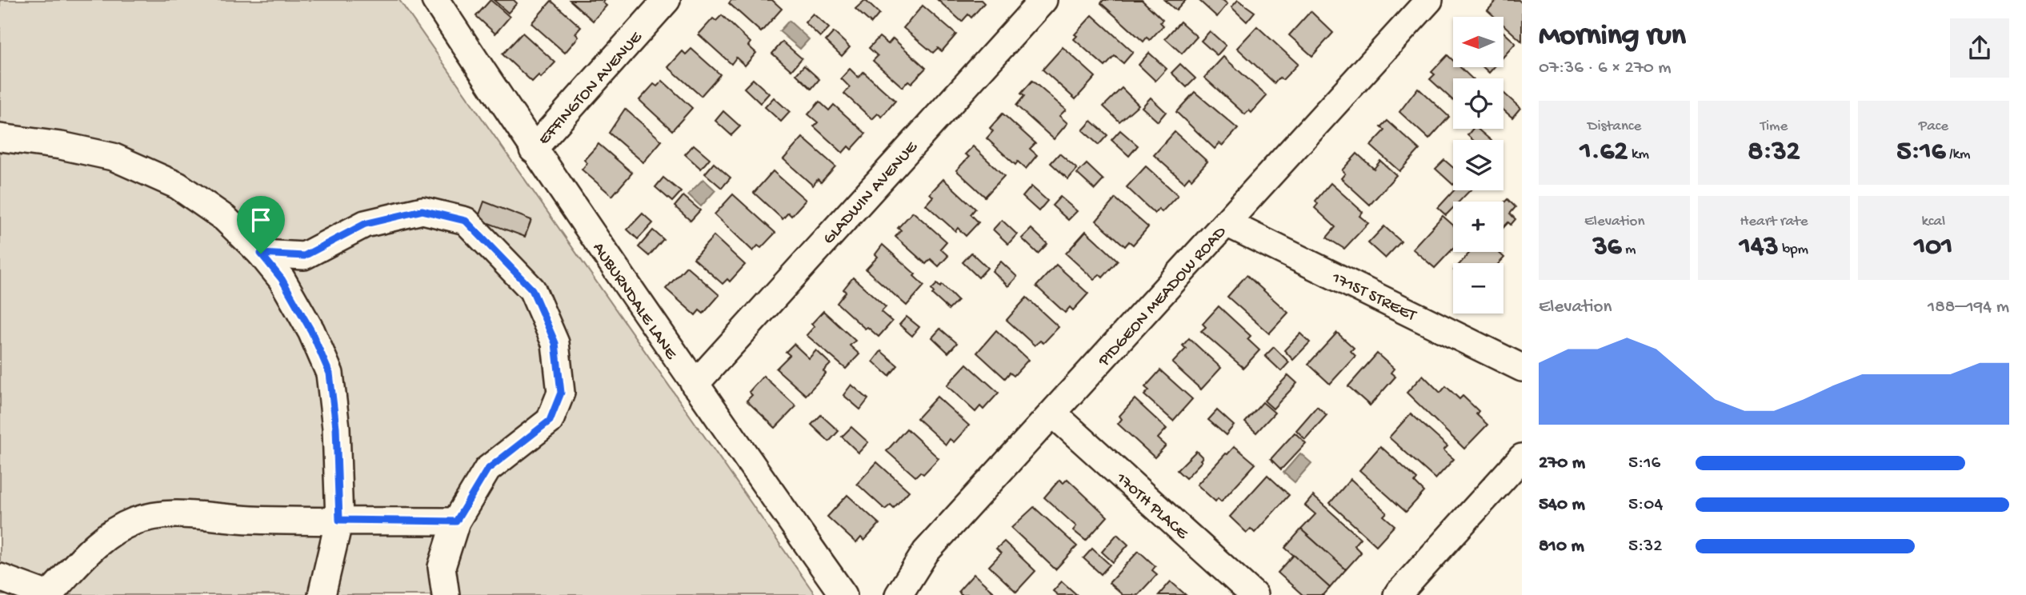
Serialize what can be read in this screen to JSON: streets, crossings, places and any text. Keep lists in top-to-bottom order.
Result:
{
  "streets": {
    "street": [
      "EFFINGTON AVENUE",
      "GLADWIN AVENUE",
      "PIDGEON MEADOW ROAD",
      "171ST STREET",
      "AUBURNDALE LANE",
      "170TH PLACE"
    ]
  },
  "crossings": [
    ["EFFINGTON AVENUE", "AUBURNDALE LANE"],
    ["GLADWIN AVENUE", "AUBURNDALE LANE"],
    ["PIDGEON MEADOW ROAD", "171ST STREET"],
    ["PIDGEON MEADOW ROAD", "170TH PLACE"]
  ],
  "north": "left",
  "page": {
    "heading": ["Morning run", "07:36 · 6 × 270 m"],
    "map_buttons": ["+", "−"],
    "stats": [
      ["Distance", "1.62 km"],
      ["Time", "8:32"],
      ["Pace", "5:16 /km"],
      ["Elevation", "36 m"],
      ["Heart rate", "143 bpm"],
      ["kcal", "101"]
    ],
    "chart": ["Elevation", "188–194 m"],
    "list": [
      {
        "name": "270 m",
        "note": "5:16"
      },
      {
        "name": "540 m",
        "note": "5:04"
      },
      {
        "name": "810 m",
        "note": "5:32"
      }
    ]
  }
}
